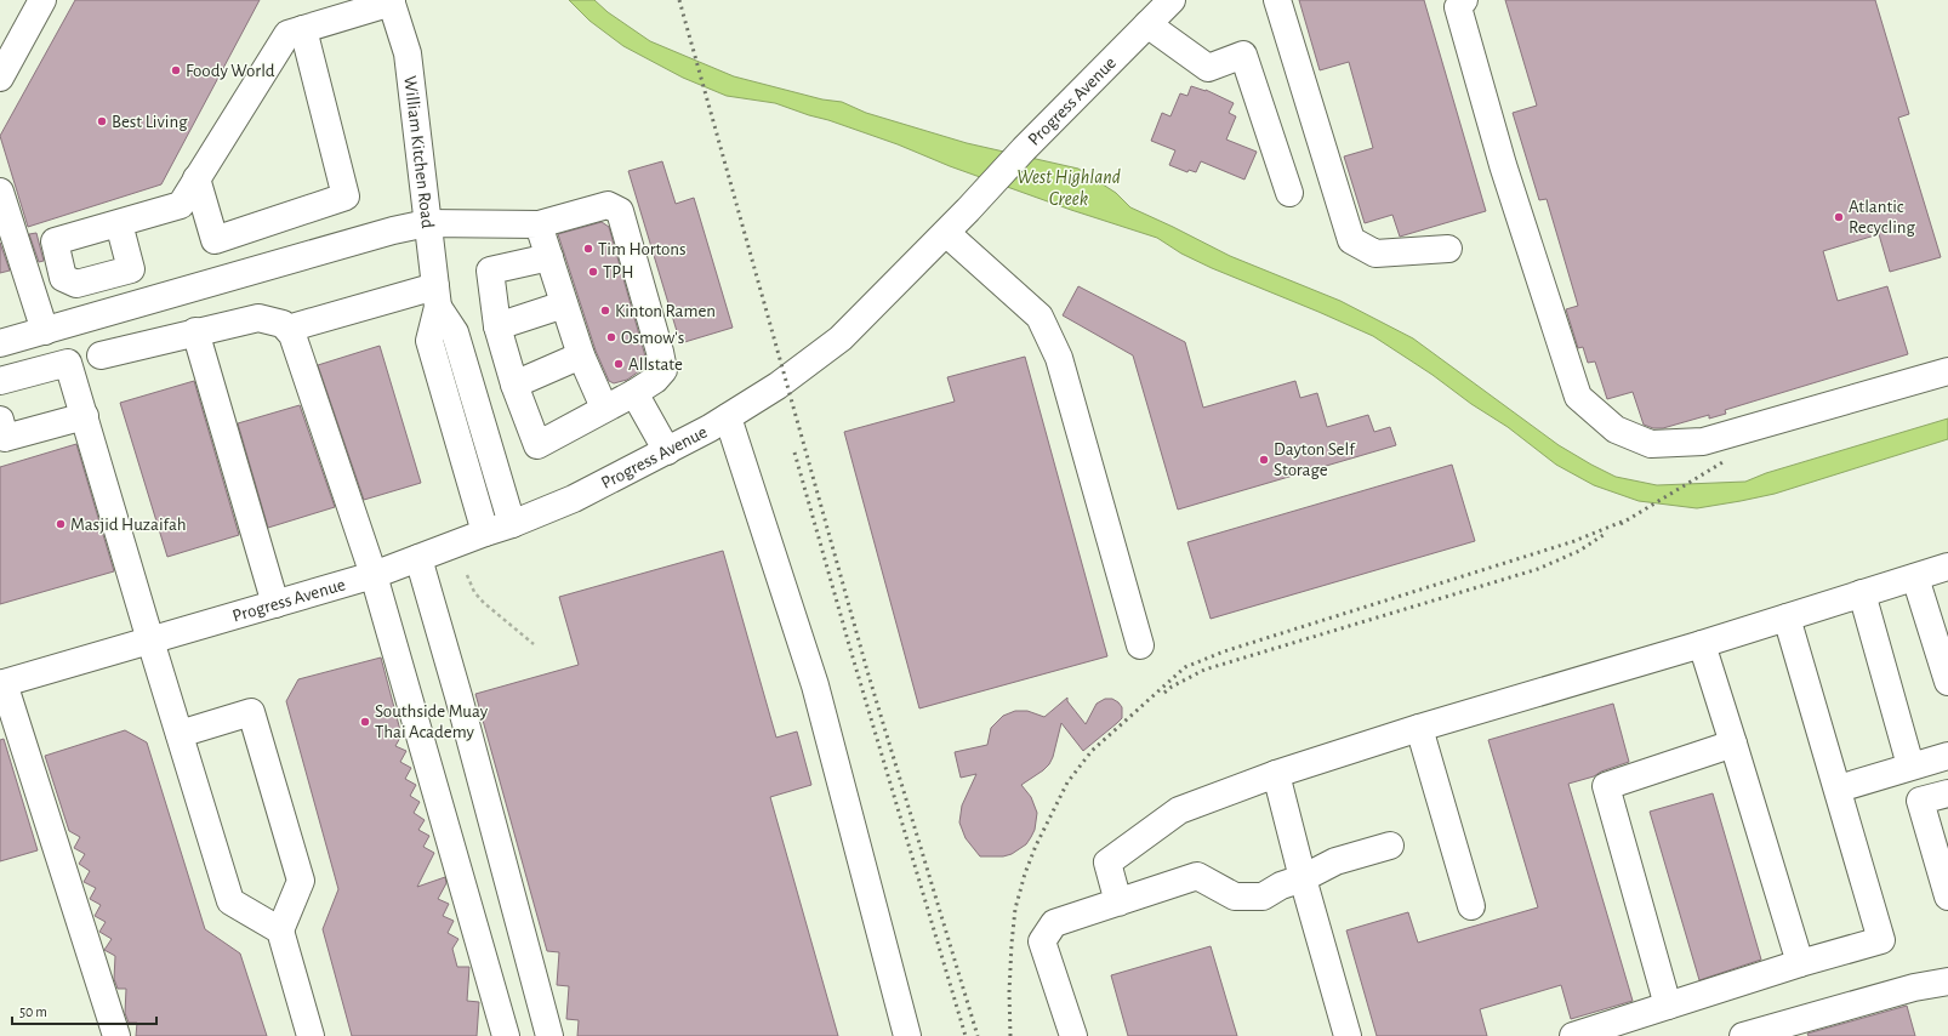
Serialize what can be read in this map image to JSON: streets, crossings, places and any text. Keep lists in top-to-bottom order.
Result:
{
  "streets": {
    "main road": ["Progress Avenue", "William Kitchen Road"]
  },
  "crossings": [
    ["Progress Avenue", "William Kitchen Road"]
  ],
  "water": ["West Highland Creek"],
  "places": [
    "Foody World",
    "Best Living",
    "Atlantic Recycling",
    "Tim Hortons",
    "TPH",
    "Kinton Ramen",
    "Osmow's",
    "Allstate",
    "Dayton Self Storage",
    "Masjid Huzaifah",
    "Southside Muay Thai Academy"
  ],
  "scale_bar": "50 m"
}
